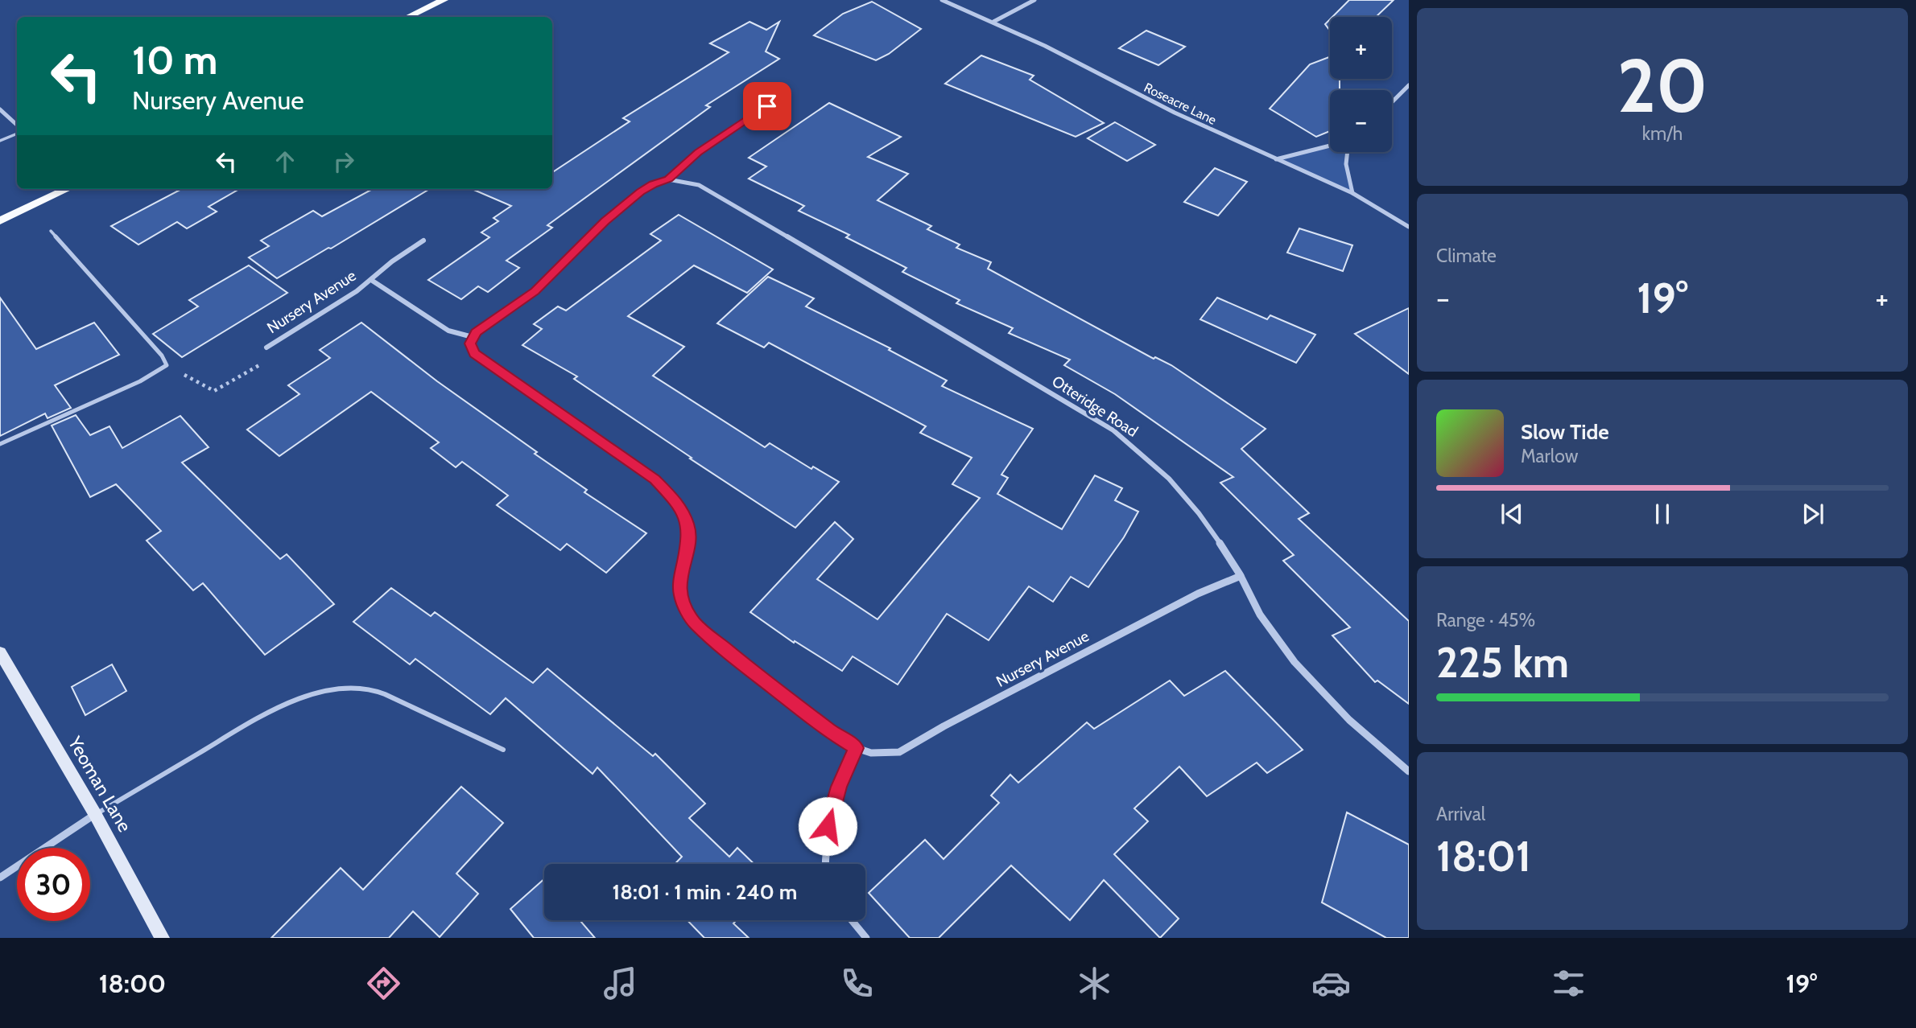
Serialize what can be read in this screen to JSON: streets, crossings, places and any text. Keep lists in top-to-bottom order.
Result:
{
  "streets": {
    "street": [
      "Roseacre Lane",
      "Nursery Avenue",
      "Otteridge Road",
      "Yeoman Lane"
    ]
  },
  "crossings": [
    ["Nursery Avenue", "Otteridge Road"]
  ],
  "page": {
    "tile": [
      ["20", "km/h"],
      "Climate",
      ["Range · 45%", "225 km"],
      ["Arrival", "18:01"]
    ],
    "map_buttons": ["+", "−"],
    "turn": ["10 m", "Nursery Avenue"],
    "heat": ["−", "19°", "+"],
    "song": ["Slow Tide", "Marlow"],
    "limit": "30",
    "trip": "18:01 · 1 min · 240 m",
    "tabs": ["18:00", "19°"]
  }
}
